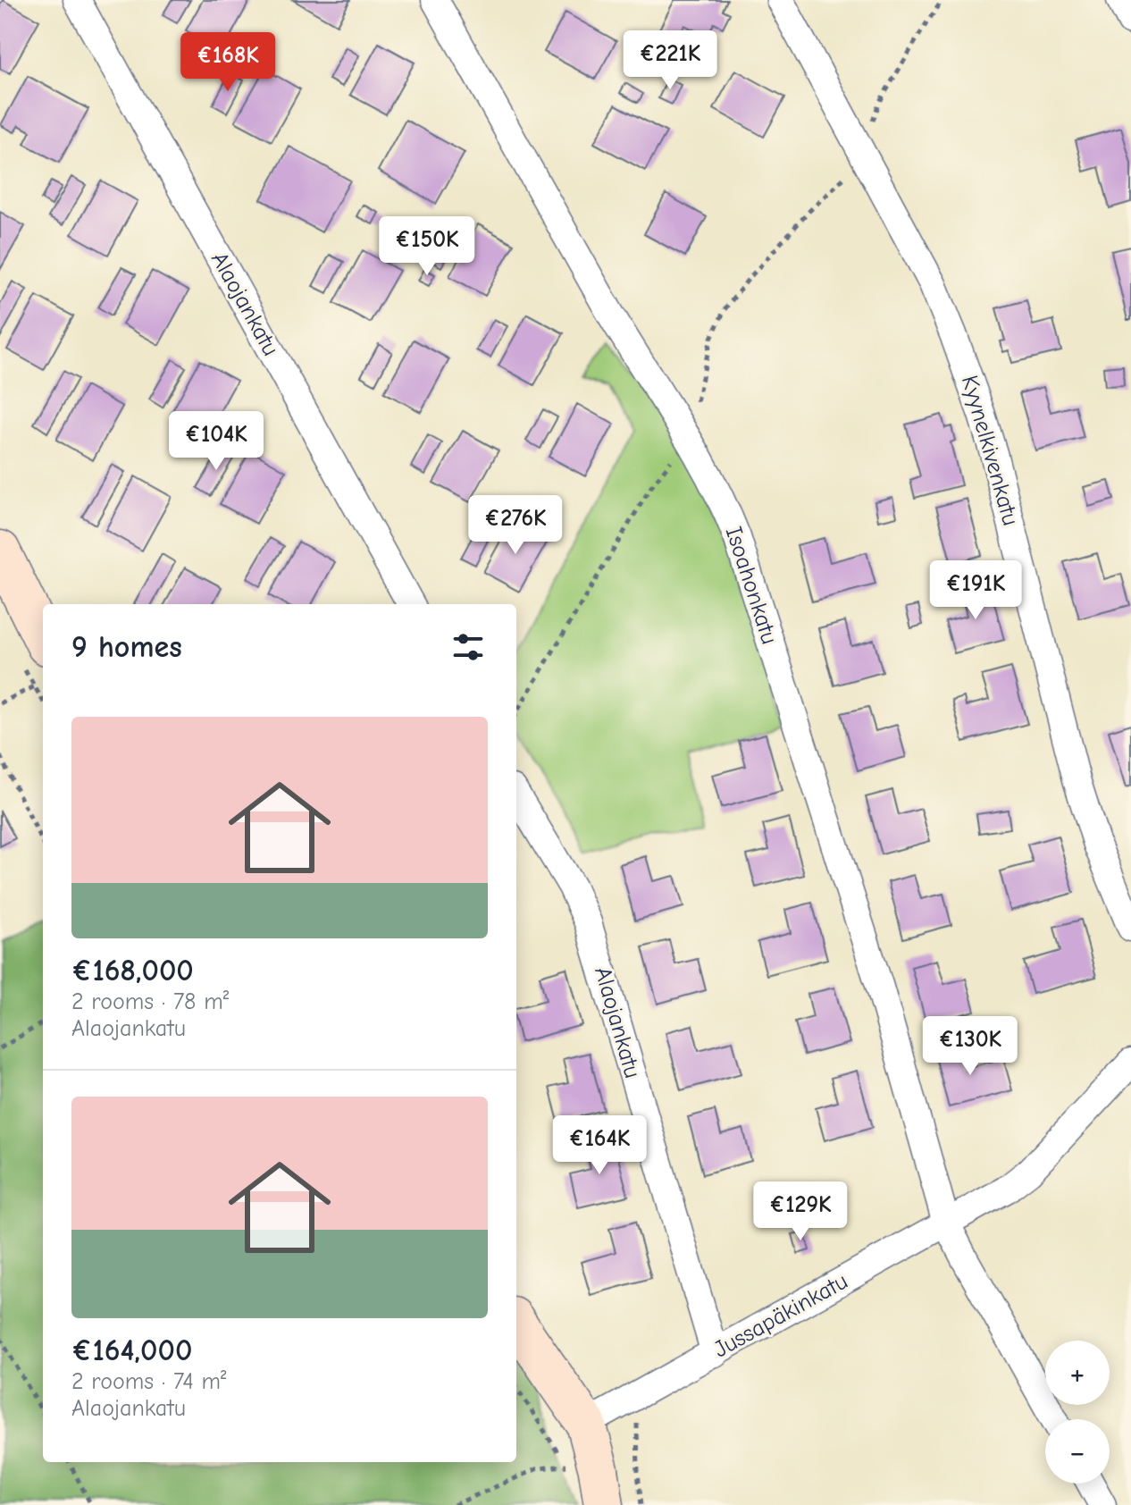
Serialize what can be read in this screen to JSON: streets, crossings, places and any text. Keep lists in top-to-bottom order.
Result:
{
  "streets": {
    "street": [
      "Alaojankatu",
      "Kyynelkivenkatu",
      "Isoahonkatu",
      "Jussapäkinkatu"
    ]
  },
  "crossings": [
    ["Alaojankatu", "Jussapäkinkatu"],
    ["Isoahonkatu", "Jussapäkinkatu"]
  ],
  "page": {
    "price": [
      "€221K",
      "€168K",
      "€150K",
      "€104K",
      "€276K",
      "€191K",
      "€130K",
      "€164K",
      "€129K"
    ],
    "heading": "9 homes",
    "list": [
      {
        "name": "€168,000",
        "note": "2 rooms · 78 m² · Alaojankatu"
      },
      {
        "name": "€164,000",
        "note": "2 rooms · 74 m² · Alaojankatu"
      }
    ],
    "map_buttons": ["+", "−"]
  }
}
